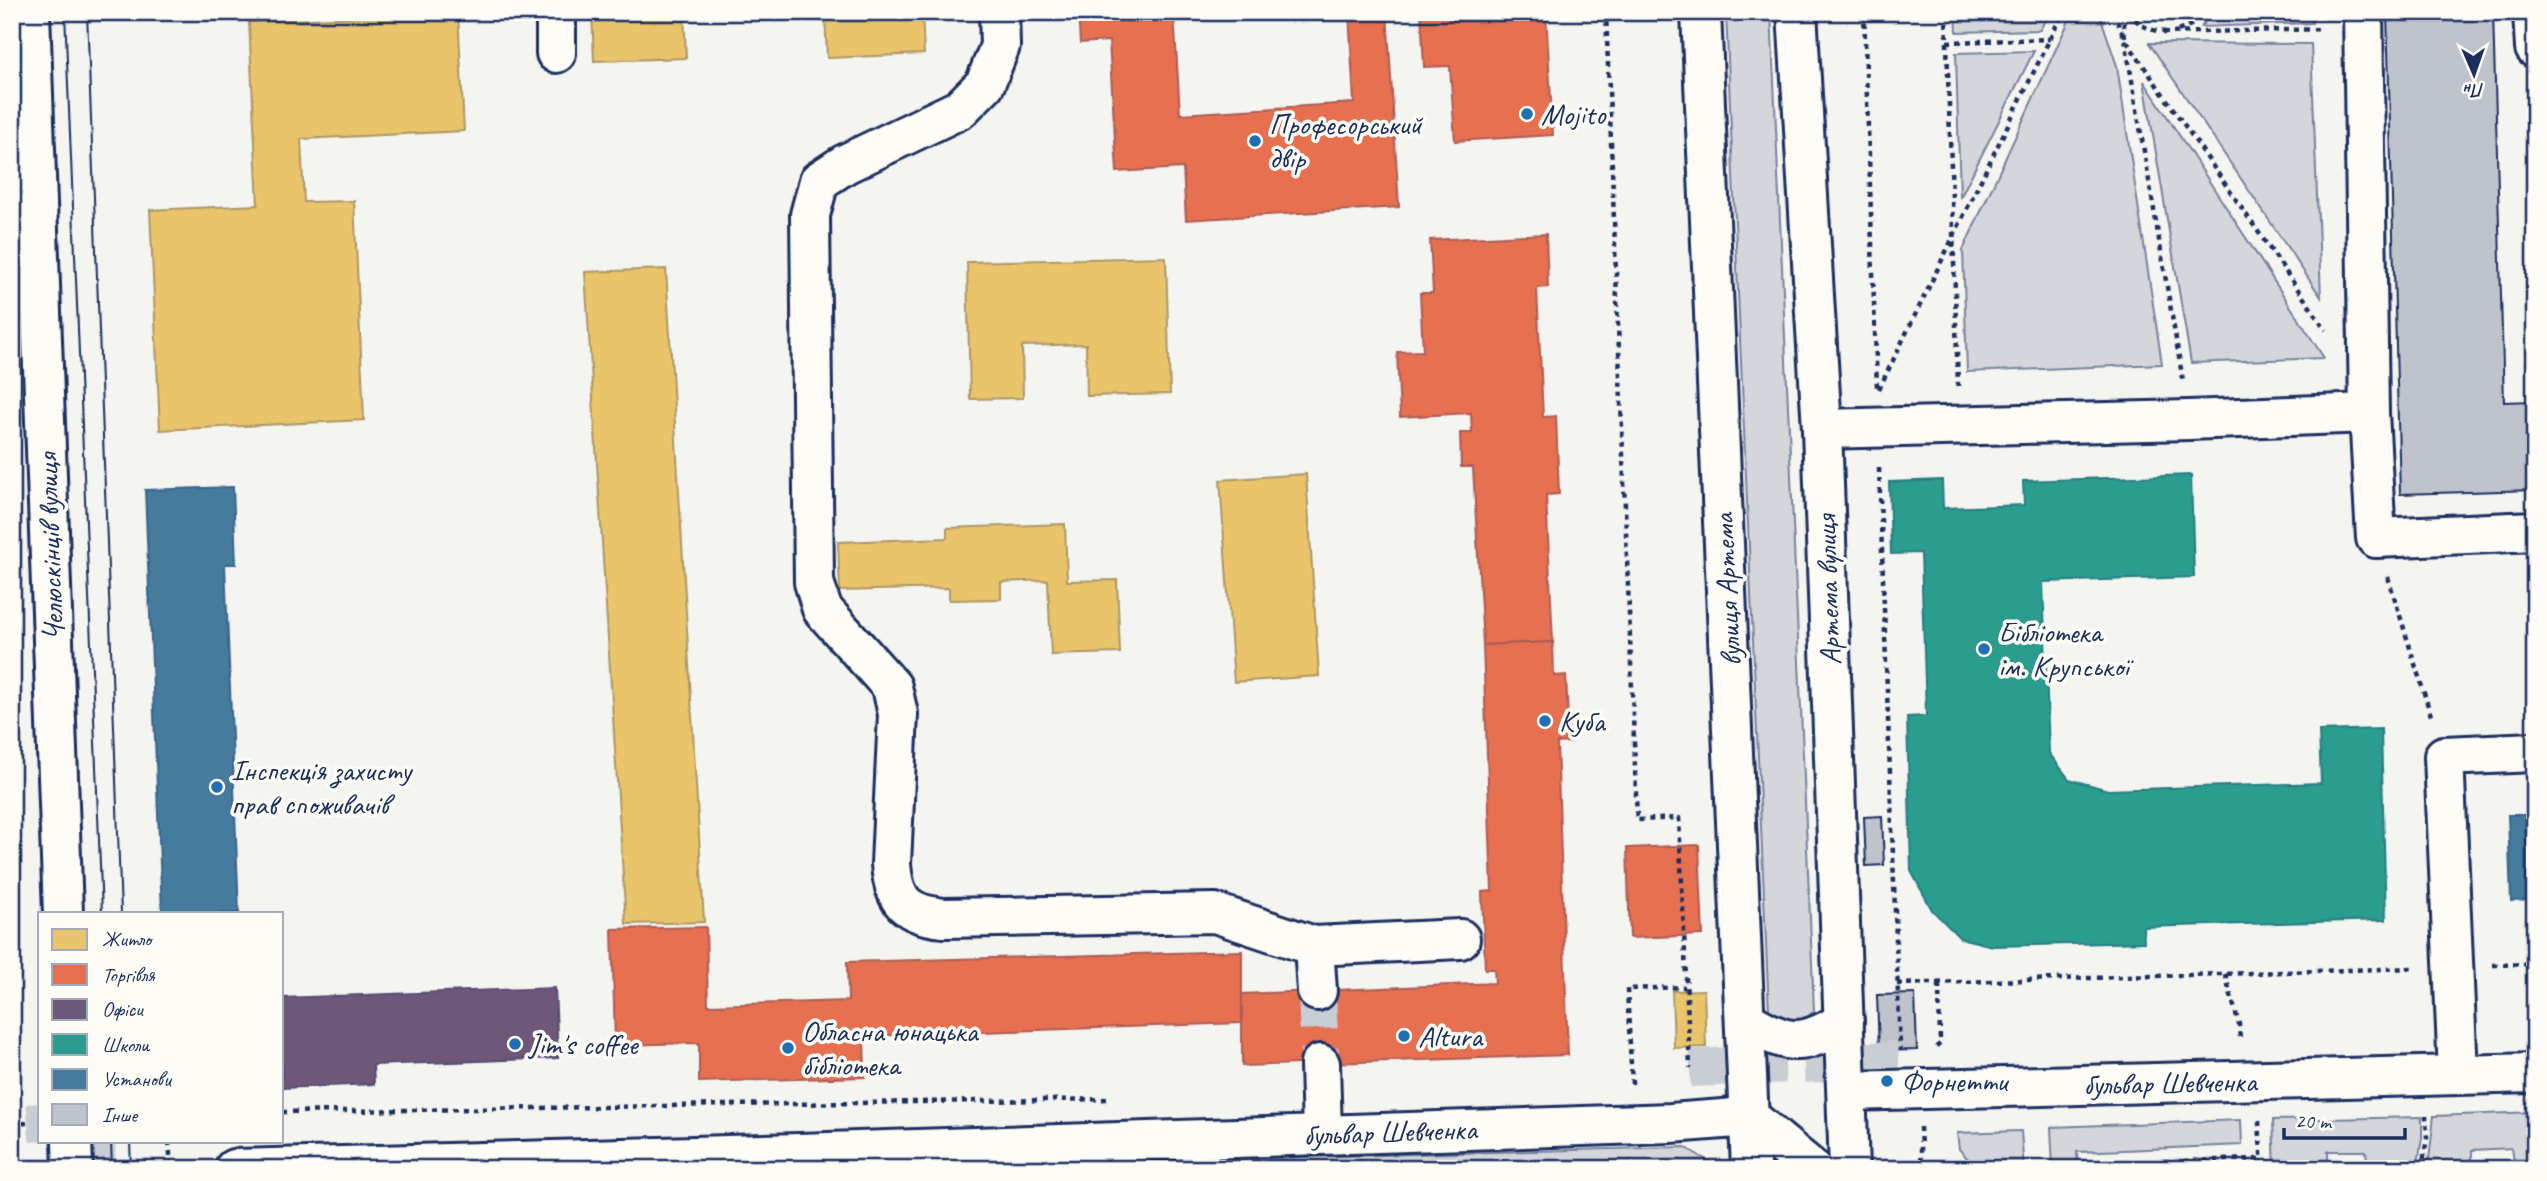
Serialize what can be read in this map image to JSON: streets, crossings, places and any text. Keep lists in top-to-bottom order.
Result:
{
  "streets": {
    "main road": [
      "Челюскінців вулиця",
      "вулиця Артема",
      "Артема вулиця",
      "бульвар Шевченка"
    ]
  },
  "crossings": [
    ["вулиця Артема", "бульвар Шевченка"],
    ["Артема вулиця", "бульвар Шевченка"]
  ],
  "places": [
    "Mojito",
    "Професорський двір",
    "Бібліотека ім. Крупської",
    "Куба",
    "Інспекція захисту прав споживачів",
    "Altura",
    "Jim's coffee",
    "Обласна юнацька бібліотека",
    "Форнетти"
  ],
  "legend": [
    "Житло",
    "Торгівля",
    "Офіси",
    "Школи",
    "Установи",
    "Інше"
  ],
  "scale_bar": "20 m",
  "north": "bottom"
}
